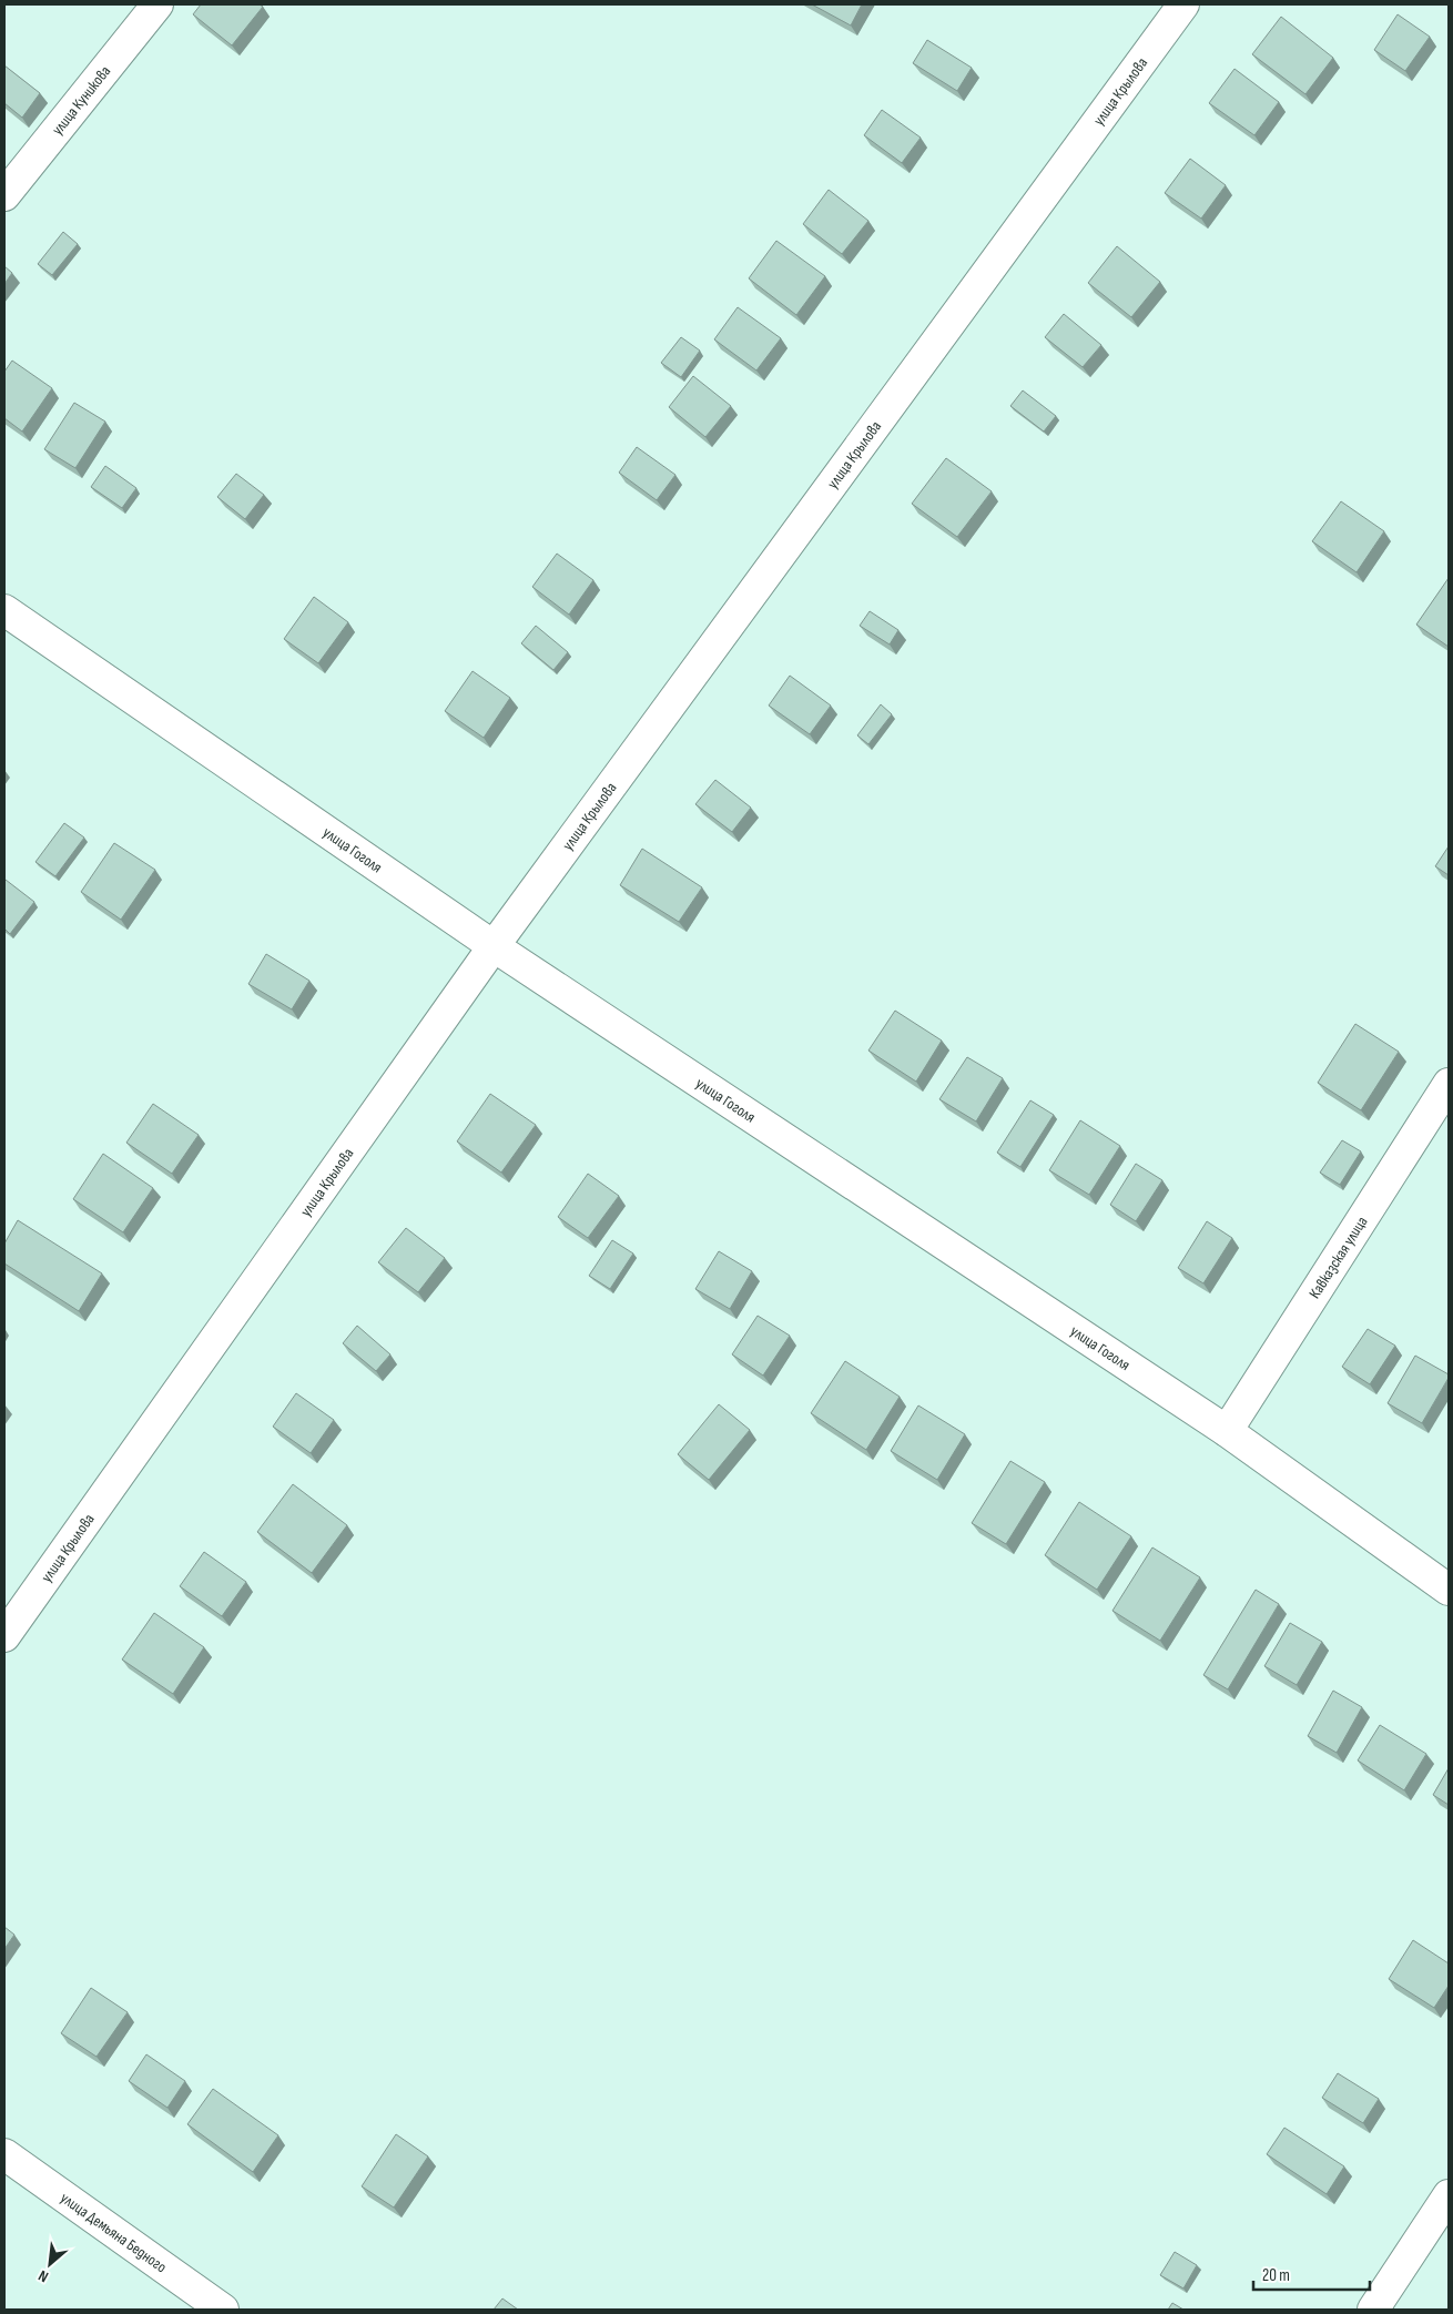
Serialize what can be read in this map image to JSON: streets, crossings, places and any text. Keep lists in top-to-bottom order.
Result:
{
  "streets": {
    "street": [
      "улица Крылова",
      "улица Куникова",
      "улица Гоголя",
      "Кавказская улица",
      "улица Демьяна Бедного"
    ]
  },
  "crossings": [
    ["улица Крылова", "улица Гоголя"],
    ["улица Гоголя", "Кавказская улица"]
  ],
  "scale_bar": "20 m",
  "north": "bottom left"
}
